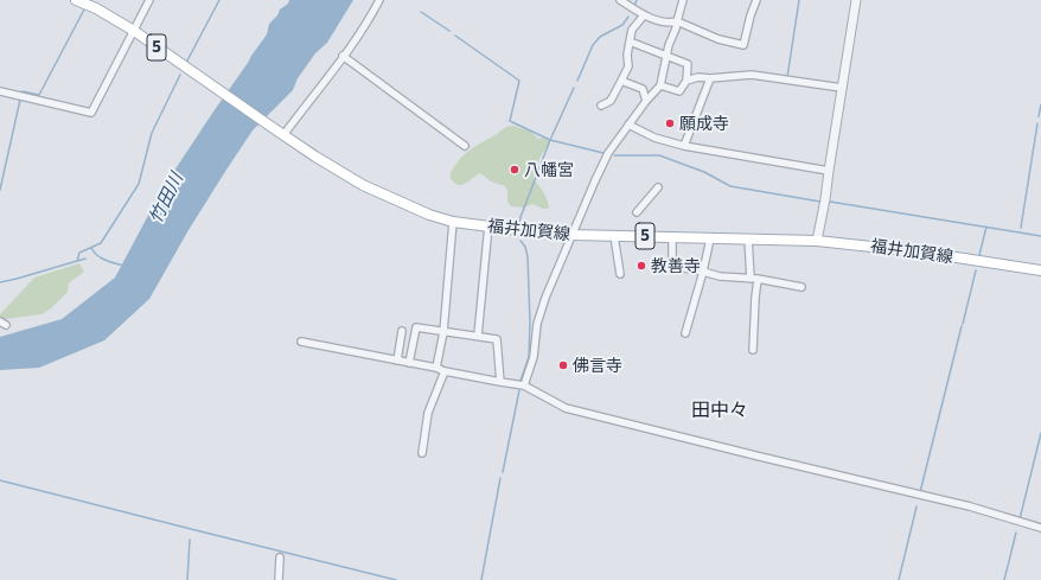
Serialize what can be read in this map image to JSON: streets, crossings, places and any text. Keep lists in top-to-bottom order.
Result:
{
  "streets": {
    "main road": ["5", "福井加賀線"]
  },
  "districts": ["田中々"],
  "water": ["竹田川"],
  "places": [
    "願成寺",
    "八幡宮",
    "教善寺",
    "佛言寺"
  ]
}
